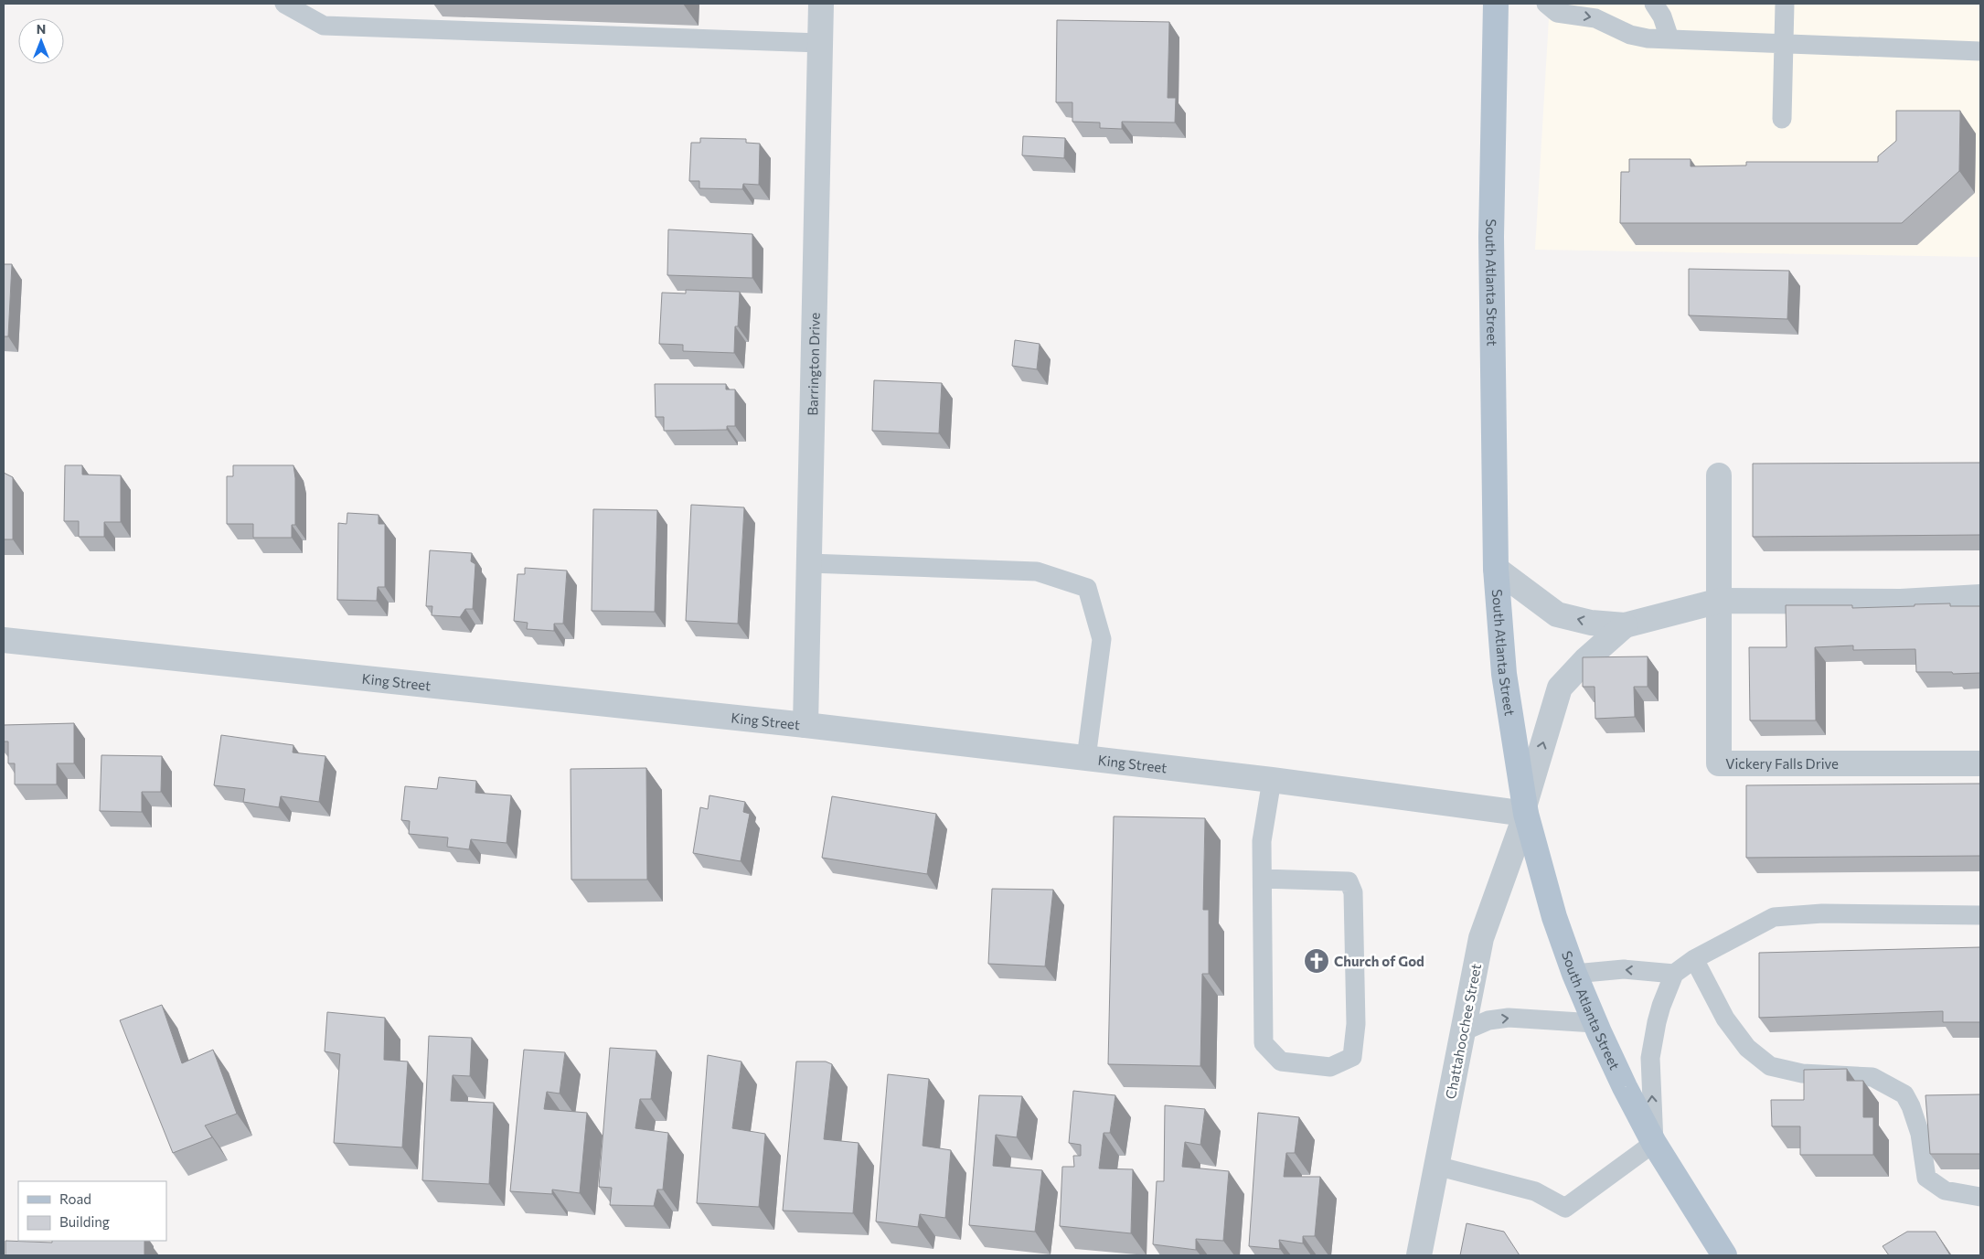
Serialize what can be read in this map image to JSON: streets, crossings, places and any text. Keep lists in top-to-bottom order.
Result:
{
  "streets": {
    "main road": ["South Atlanta Street"],
    "street": [
      "Barrington Drive",
      "King Street",
      "Vickery Falls Drive",
      "Chattahoochee Street"
    ]
  },
  "crossings": [
    ["South Atlanta Street", "King Street"],
    ["South Atlanta Street", "Chattahoochee Street"],
    ["Barrington Drive", "King Street"],
    ["King Street", "Chattahoochee Street"]
  ],
  "places": {
    "church": ["Church of God"]
  },
  "legend": ["Road", "Building"],
  "north": "top"
}
